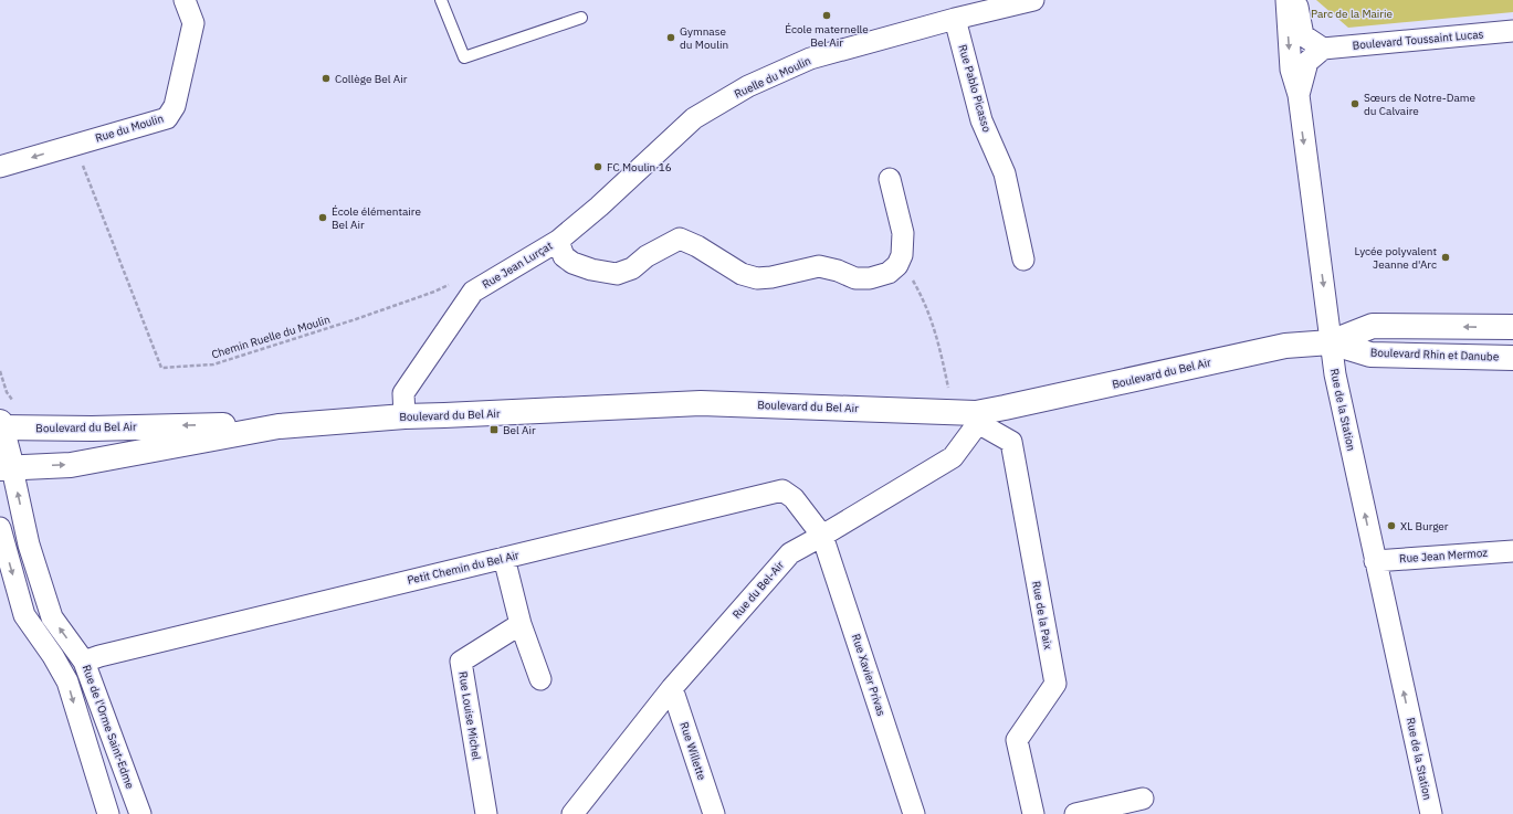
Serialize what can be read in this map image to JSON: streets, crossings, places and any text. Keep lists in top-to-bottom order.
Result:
{
  "streets": {
    "main road": ["Boulevard Rhin et Danube", "Boulevard du Bel Air"],
    "street": [
      "Boulevard Toussaint Lucas",
      "Ruelle du Moulin",
      "Rue Pablo Picasso",
      "Rue du Moulin",
      "Rue Jean Lurçat",
      "Rue de la Station",
      "Rue Jean Mermoz",
      "Petit Chemin du Bel Air",
      "Rue du Bel-Air",
      "Rue de la Paix",
      "Rue Xavier Privas",
      "Rue Louise Michel",
      "Rue de l'Orme Saint-Edme",
      "Rue Willette"
    ],
    "path": ["Chemin Ruelle du Moulin"]
  },
  "crossings": [
    ["Ruelle du Moulin", "Rue Pablo Picasso"],
    ["Ruelle du Moulin", "Rue Jean Lurçat"],
    ["Rue du Moulin", "Chemin Ruelle du Moulin"],
    ["Rue Jean Lurçat", "Boulevard du Bel Air"],
    ["Boulevard Rhin et Danube", "Boulevard du Bel Air"],
    ["Boulevard Rhin et Danube", "Rue de la Station"],
    ["Boulevard du Bel Air", "Rue de la Station"],
    ["Boulevard du Bel Air", "Rue du Bel-Air"],
    ["Boulevard du Bel Air", "Rue de la Paix"],
    ["Boulevard du Bel Air", "Rue de l'Orme Saint-Edme"],
    ["Rue de la Station", "Rue Jean Mermoz"],
    ["Petit Chemin du Bel Air", "Rue du Bel-Air"],
    ["Petit Chemin du Bel Air", "Rue Xavier Privas"],
    ["Petit Chemin du Bel Air", "Rue de l'Orme Saint-Edme"],
    ["Rue du Bel-Air", "Rue de la Paix"],
    ["Rue du Bel-Air", "Rue Xavier Privas"],
    ["Rue du Bel-Air", "Rue Willette"]
  ],
  "parks": ["Parc de la Mairie"],
  "places": {
    "other": [
      "École maternelle Bel Air",
      "Gymnase du Moulin",
      "Collège Bel Air",
      "Sœurs de Notre-Dame du Calvaire",
      "FC Moulin 16",
      "École élémentaire Bel Air",
      "Lycée polyvalent Jeanne d'Arc",
      "XL Burger"
    ],
    "transit": ["Bel Air"]
  }
}
